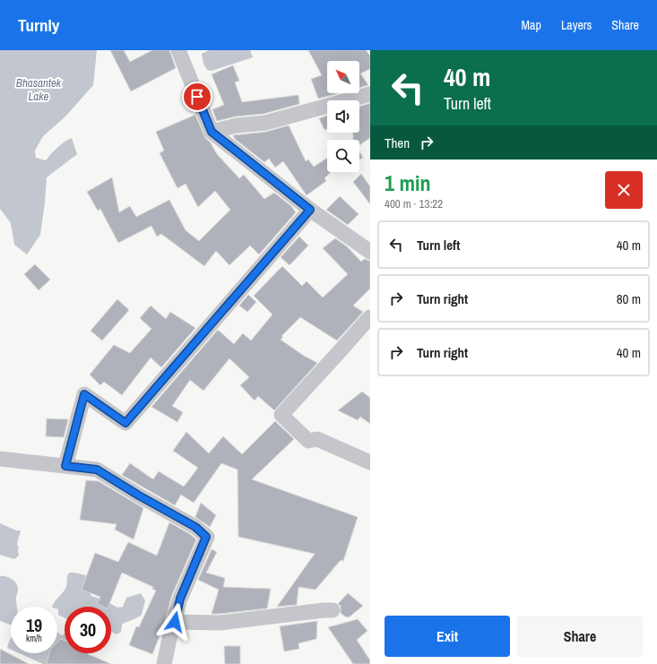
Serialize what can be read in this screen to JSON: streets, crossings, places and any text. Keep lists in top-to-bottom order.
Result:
{
  "water": ["Bhasantek Lake"],
  "north": "top left",
  "page": {
    "header": "Turnly",
    "nav": ["Map", "Layers", "Share"],
    "turn": ["40 m", "Turn left"],
    "then": "Then",
    "heading": ["1 min", "400 m · 13:22"],
    "list": [
      {
        "name": "Turn left",
        "value": "40 m"
      },
      {
        "name": "Turn right",
        "value": "80 m"
      },
      {
        "name": "Turn right",
        "value": "40 m"
      }
    ],
    "speed": "19 km/h",
    "limit": "30",
    "buttons": ["Exit", "Share"]
  }
}
